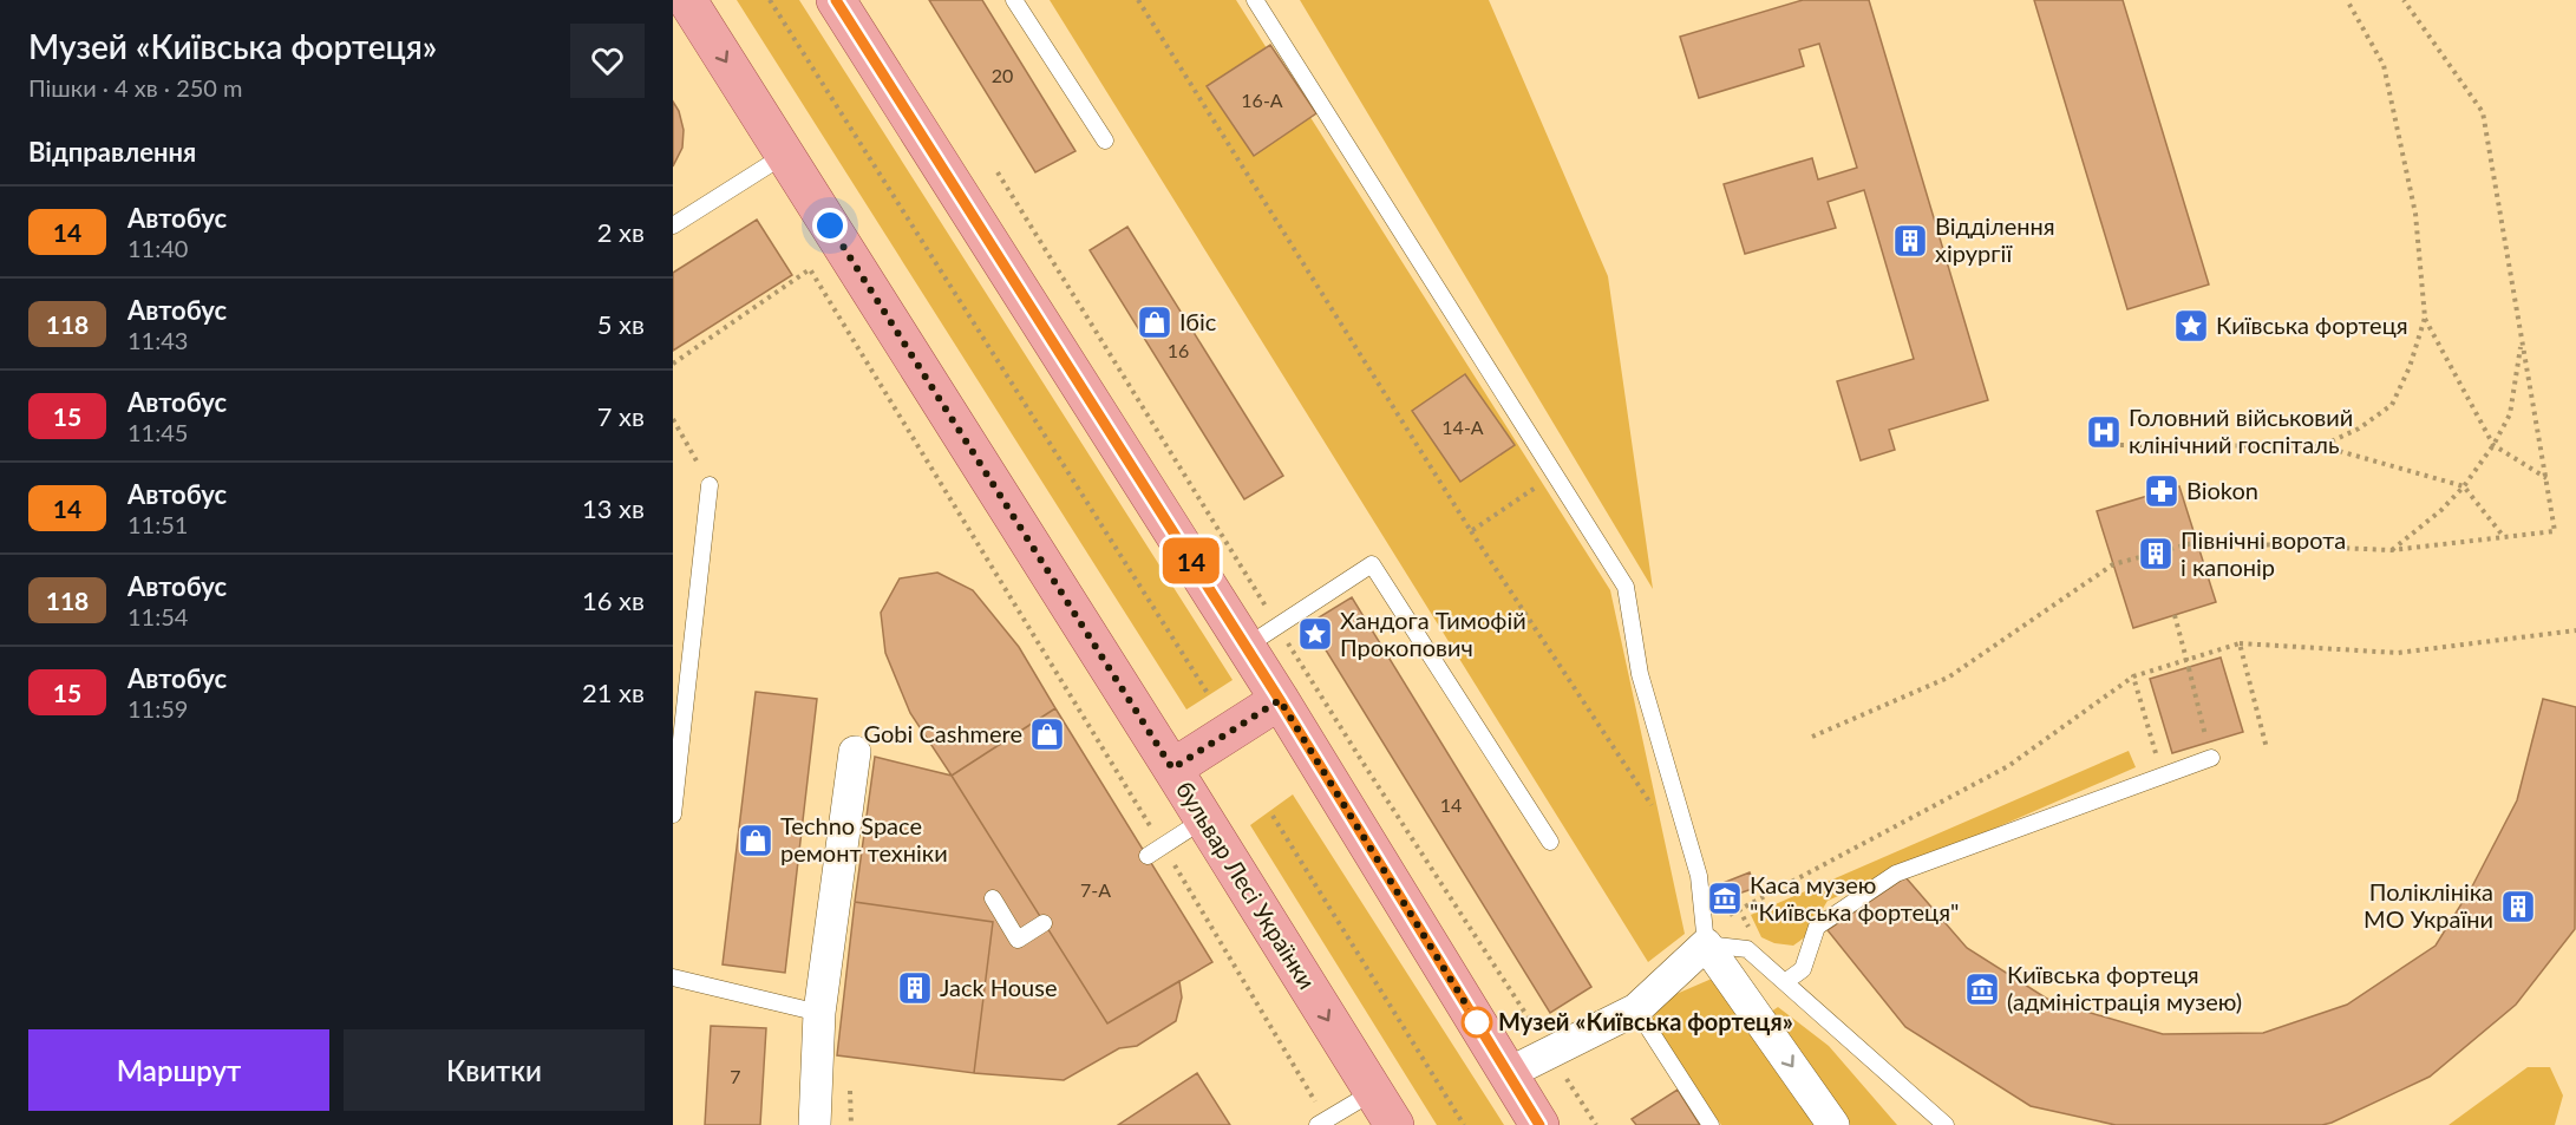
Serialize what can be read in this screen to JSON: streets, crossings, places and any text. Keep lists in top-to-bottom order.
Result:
{
  "streets": {
    "main road": ["бульвар Лесі Українки"]
  },
  "places": {
    "building": [
      "Відділення хірургії",
      "Північні ворота і капонір",
      "Поліклініка МО України",
      "Jack House"
    ],
    "shop": ["Ібіс", "Gobi Cashmere", "Techno Space ремонт техніки"],
    "place": ["Київська фортеця", "Хандога Тимофій Прокопович"],
    "hospital": ["Головний військовий клінічний госпіталь"],
    "pharmacy": ["Biokon"],
    "museum": ["Каса музею \"Київська фортеця\"", "Київська фортеця (адміністрація музею)"],
    "other": ["Музей «Київська фортеця»"]
  },
  "lines": ["bus line 14"],
  "house_numbers": [
    "20",
    "16-А",
    "16",
    "14-А",
    "14",
    "7-А",
    "7"
  ],
  "page": {
    "heading": [
      ["Музей «Київська фортеця»", "Пішки · 4 хв · 250 m"],
      "Відправлення"
    ],
    "on_map": "14",
    "list": [
      {
        "mark": "14",
        "name": "Автобус",
        "note": "11:40",
        "value": "2 хв"
      },
      {
        "mark": "118",
        "name": "Автобус",
        "note": "11:43",
        "value": "5 хв"
      },
      {
        "mark": "15",
        "name": "Автобус",
        "note": "11:45",
        "value": "7 хв"
      },
      {
        "mark": "14",
        "name": "Автобус",
        "note": "11:51",
        "value": "13 хв"
      },
      {
        "mark": "118",
        "name": "Автобус",
        "note": "11:54",
        "value": "16 хв"
      },
      {
        "mark": "15",
        "name": "Автобус",
        "note": "11:59",
        "value": "21 хв"
      }
    ],
    "buttons": ["Маршрут", "Квитки"]
  }
}
